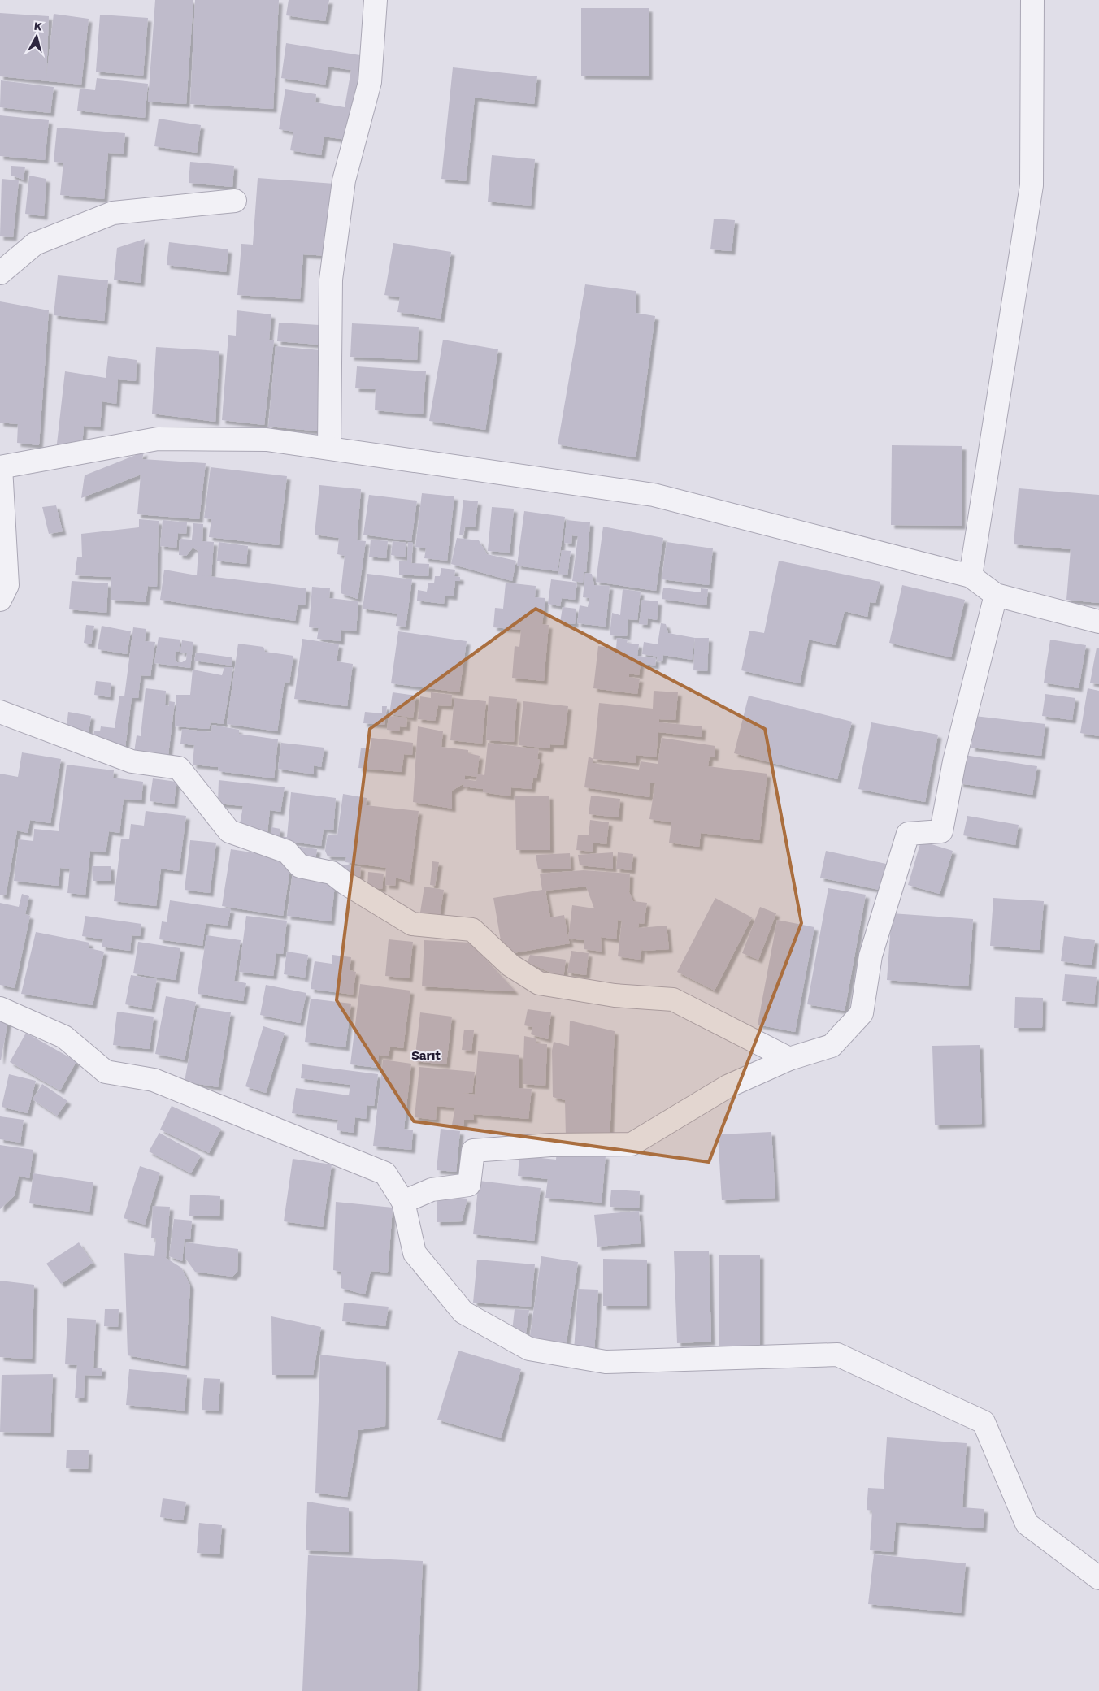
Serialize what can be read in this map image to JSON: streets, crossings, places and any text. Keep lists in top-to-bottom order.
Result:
{
  "districts": ["Sarıt"],
  "north": "top"
}
